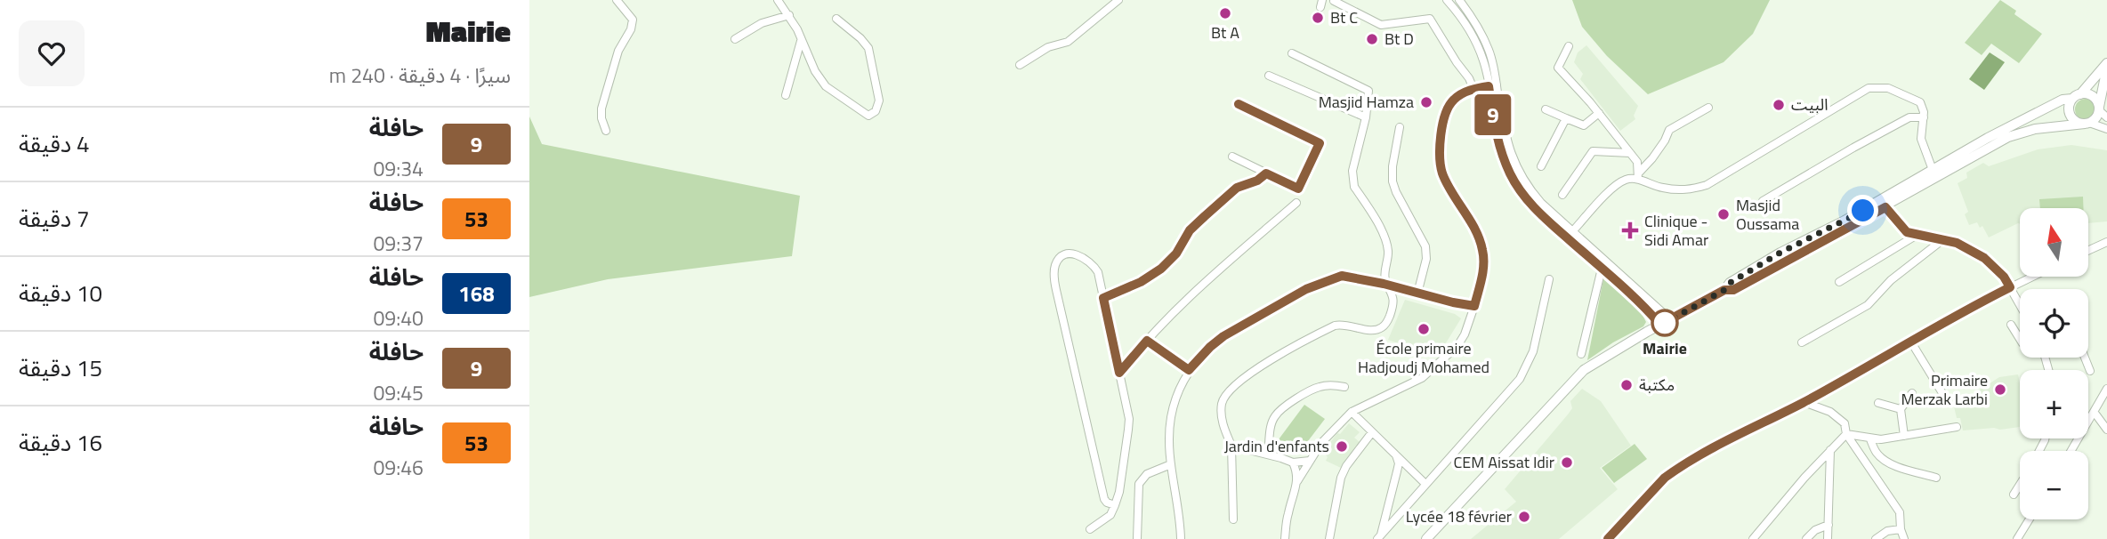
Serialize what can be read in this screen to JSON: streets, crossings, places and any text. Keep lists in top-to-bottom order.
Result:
{
  "places": {
    "other": [
      "Bt A",
      "Bt C",
      "Bt D",
      "Masjid Hamza",
      "البيت",
      "Masjid Oussama",
      "Mairie",
      "École primaire Hadjoudj Mohamed",
      "مكتبة",
      "Primaire Merzak Larbi",
      "Jardin d'enfants",
      "CEM Aissat Idir",
      "Lycée 18 février"
    ],
    "health": ["Clinique - Sidi Amar"]
  },
  "lines": ["bus line 9"],
  "north": "top",
  "page": {
    "on_map": "9",
    "heading": ["Mairie", "سيرًا · 4 دقيقة · 240 m"],
    "list": [
      {
        "mark": "9",
        "name": "حافلة",
        "note": "09:34",
        "value": "4 دقيقة"
      },
      {
        "mark": "53",
        "name": "حافلة",
        "note": "09:37",
        "value": "7 دقيقة"
      },
      {
        "mark": "168",
        "name": "حافلة",
        "note": "09:40",
        "value": "10 دقيقة"
      },
      {
        "mark": "9",
        "name": "حافلة",
        "note": "09:45",
        "value": "15 دقيقة"
      },
      {
        "mark": "53",
        "name": "حافلة",
        "note": "09:46",
        "value": "16 دقيقة"
      }
    ],
    "map_buttons": ["+", "−"]
  }
}
